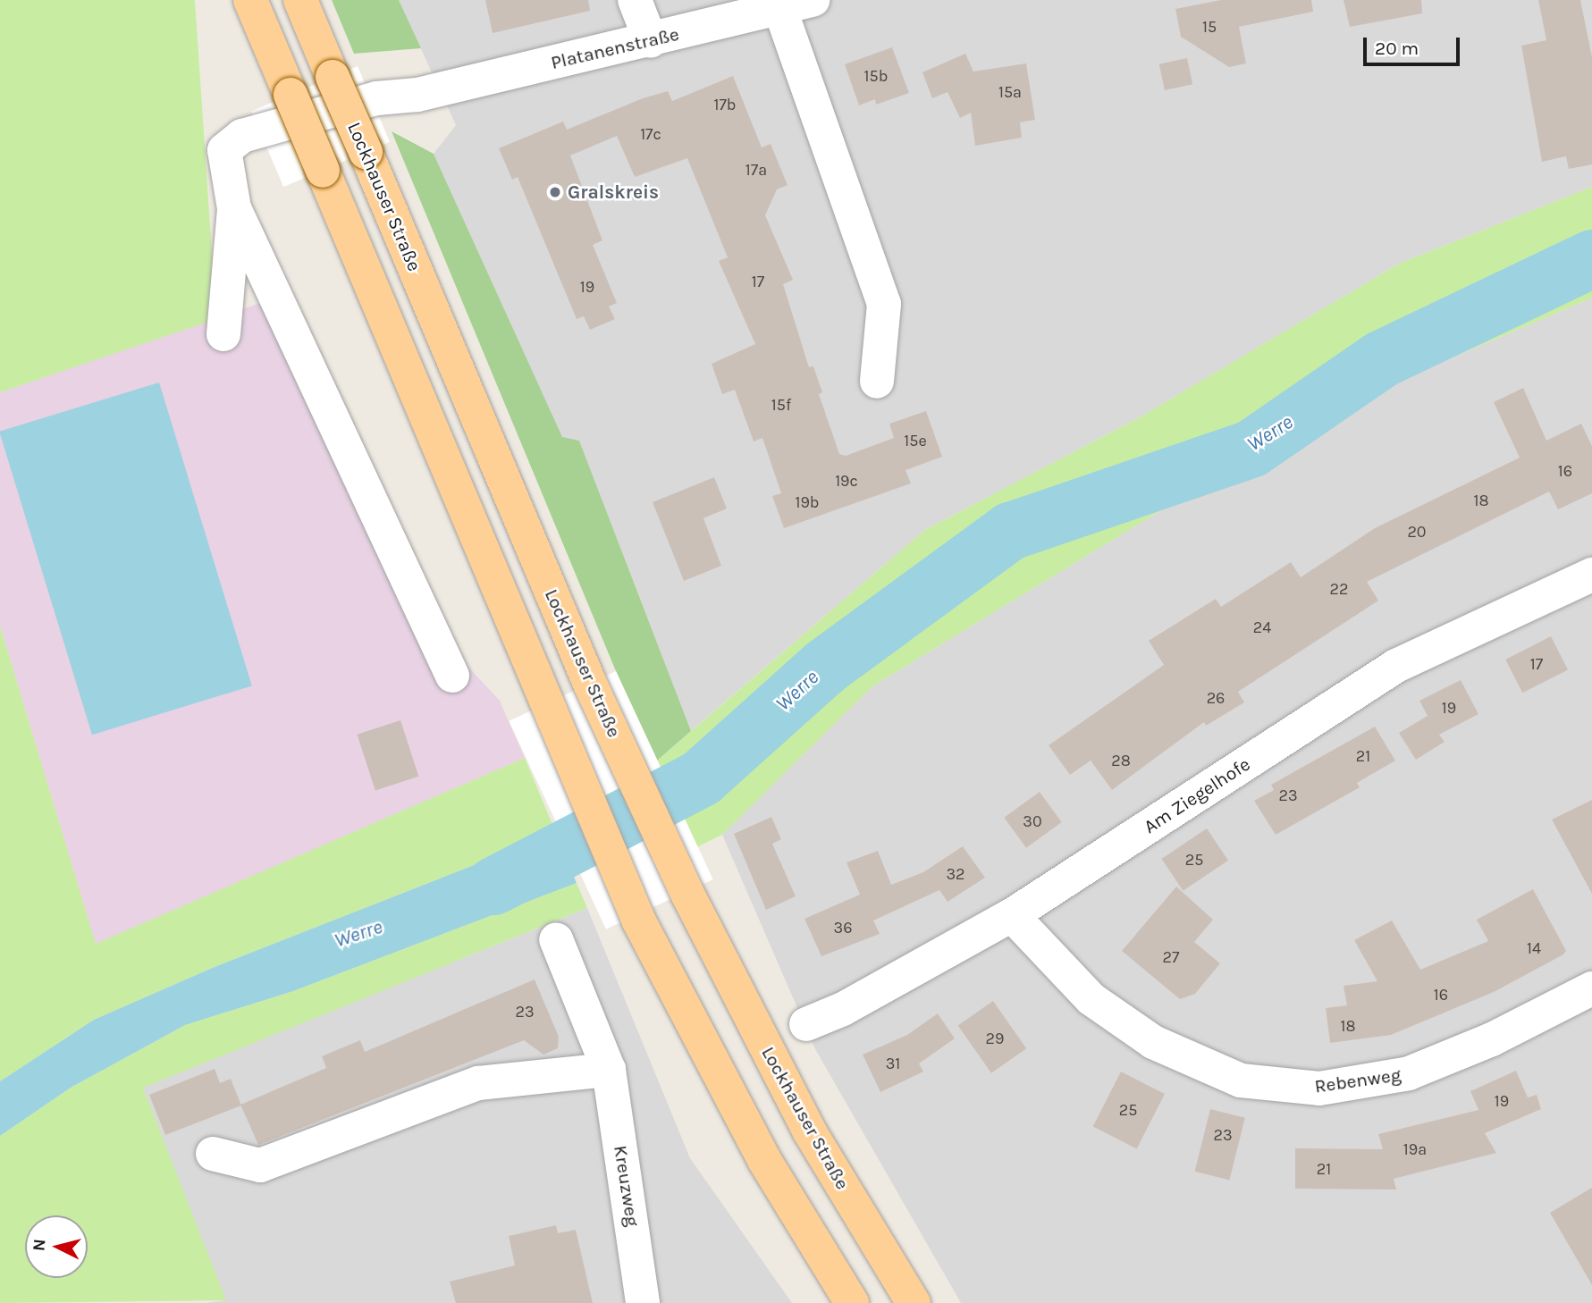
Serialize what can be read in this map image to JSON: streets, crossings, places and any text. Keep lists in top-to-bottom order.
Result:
{
  "streets": {
    "main road": ["Lockhauser Straße"],
    "street": [
      "Platanenstraße",
      "Am Ziegelhofe",
      "Rebenweg",
      "Kreuzweg"
    ]
  },
  "crossings": [
    ["Am Ziegelhofe", "Rebenweg"]
  ],
  "water": ["Werre"],
  "places": ["Gralskreis"],
  "house_numbers": [
    "15",
    "15b",
    "15a",
    "17b",
    "17c",
    "17a",
    "17",
    "19",
    "15f",
    "15e",
    "16",
    "19c",
    "18",
    "19b",
    "20",
    "22",
    "24",
    "17",
    "26",
    "19",
    "21",
    "28",
    "23",
    "30",
    "25",
    "32",
    "36",
    "14",
    "27",
    "16",
    "23",
    "18",
    "29",
    "31",
    "19",
    "25",
    "23",
    "19a",
    "21"
  ],
  "scale_bar": "20 m",
  "north": "left"
}
